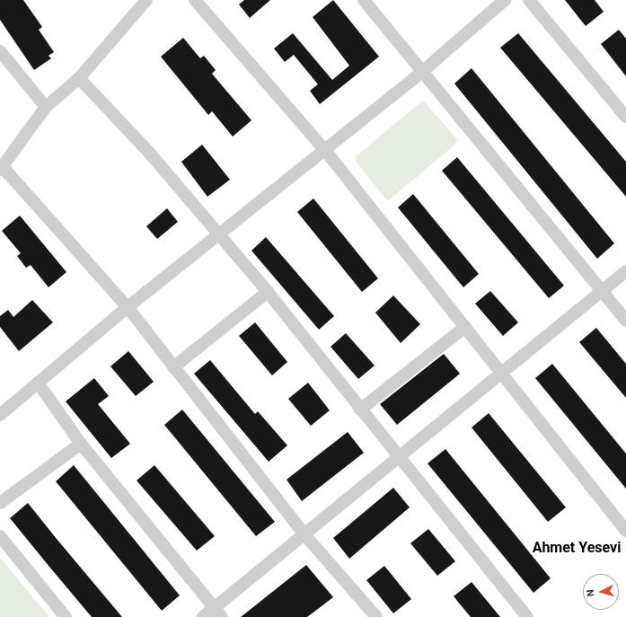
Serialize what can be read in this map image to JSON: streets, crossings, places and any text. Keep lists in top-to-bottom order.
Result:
{
  "districts": ["Ahmet Yesevi"],
  "north": "left"
}
